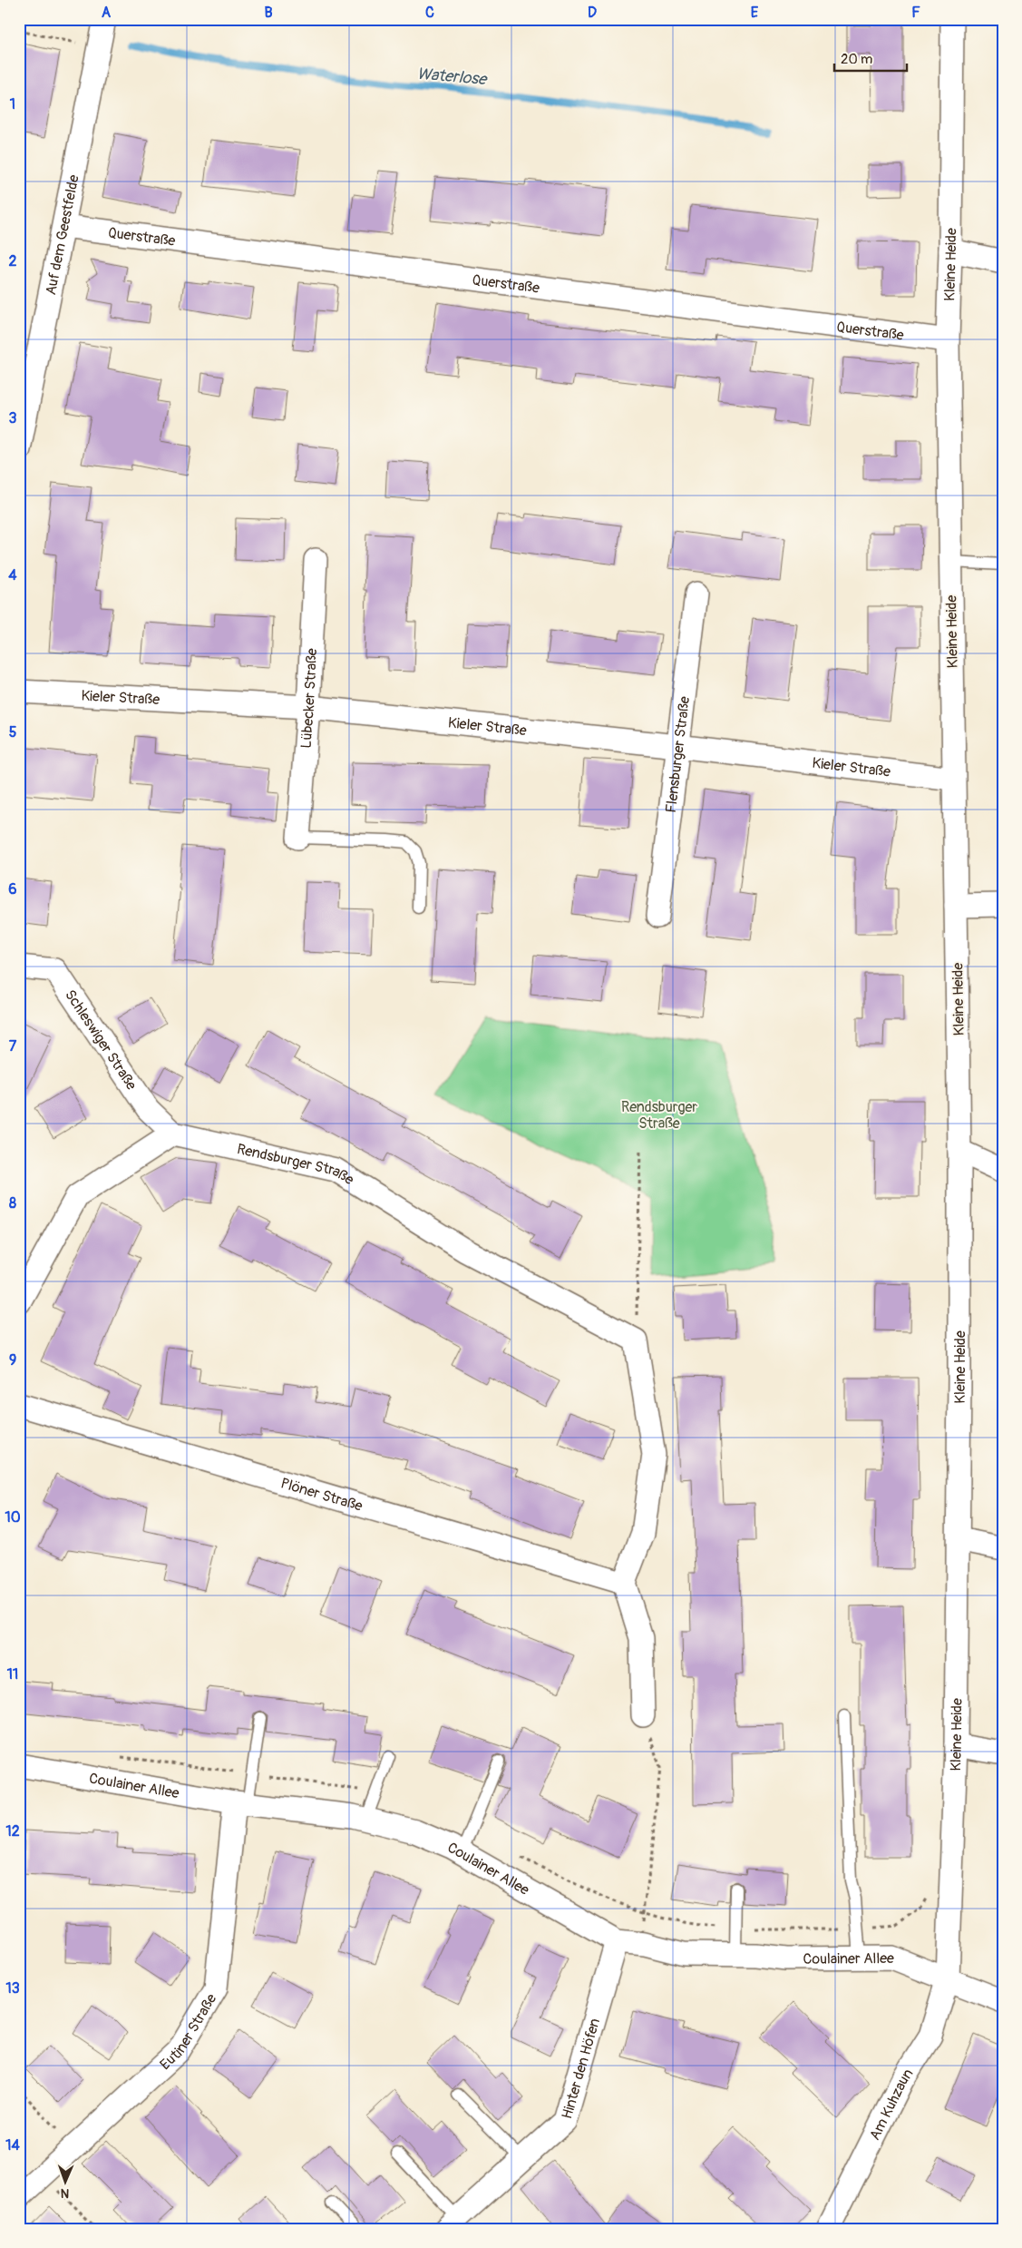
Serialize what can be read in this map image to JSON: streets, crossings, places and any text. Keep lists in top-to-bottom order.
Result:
{
  "streets": {
    "street": [
      "Auf dem Geestfelde",
      "Querstraße",
      "Kleine Heide",
      "Kieler Straße",
      "Lübecker Straße",
      "Flensburger Straße",
      "Schleswiger Straße",
      "Rendsburger Straße",
      "Plöner Straße",
      "Coulainer Allee",
      "Eutiner Straße",
      "Hinter den Höfen",
      "Am Kuhzaun"
    ]
  },
  "crossings": [
    ["Auf dem Geestfelde", "Querstraße"],
    ["Querstraße", "Kleine Heide"],
    ["Kleine Heide", "Kieler Straße"],
    ["Kleine Heide", "Coulainer Allee"],
    ["Kleine Heide", "Am Kuhzaun"],
    ["Kieler Straße", "Lübecker Straße"],
    ["Kieler Straße", "Flensburger Straße"],
    ["Schleswiger Straße", "Rendsburger Straße"],
    ["Coulainer Allee", "Eutiner Straße"],
    ["Coulainer Allee", "Hinter den Höfen"],
    ["Coulainer Allee", "Am Kuhzaun"]
  ],
  "water": ["Waterlose"],
  "parks": ["Rendsburger Straße"],
  "scale_bar": "20 m",
  "north": "bottom",
  "grid": {
    "columns": [
      "A",
      "B",
      "C",
      "D",
      "E",
      "F"
    ],
    "rows": [
      "1",
      "2",
      "3",
      "4",
      "5",
      "6",
      "7",
      "8",
      "9",
      "10",
      "11",
      "12",
      "13",
      "14"
    ]
  }
}
